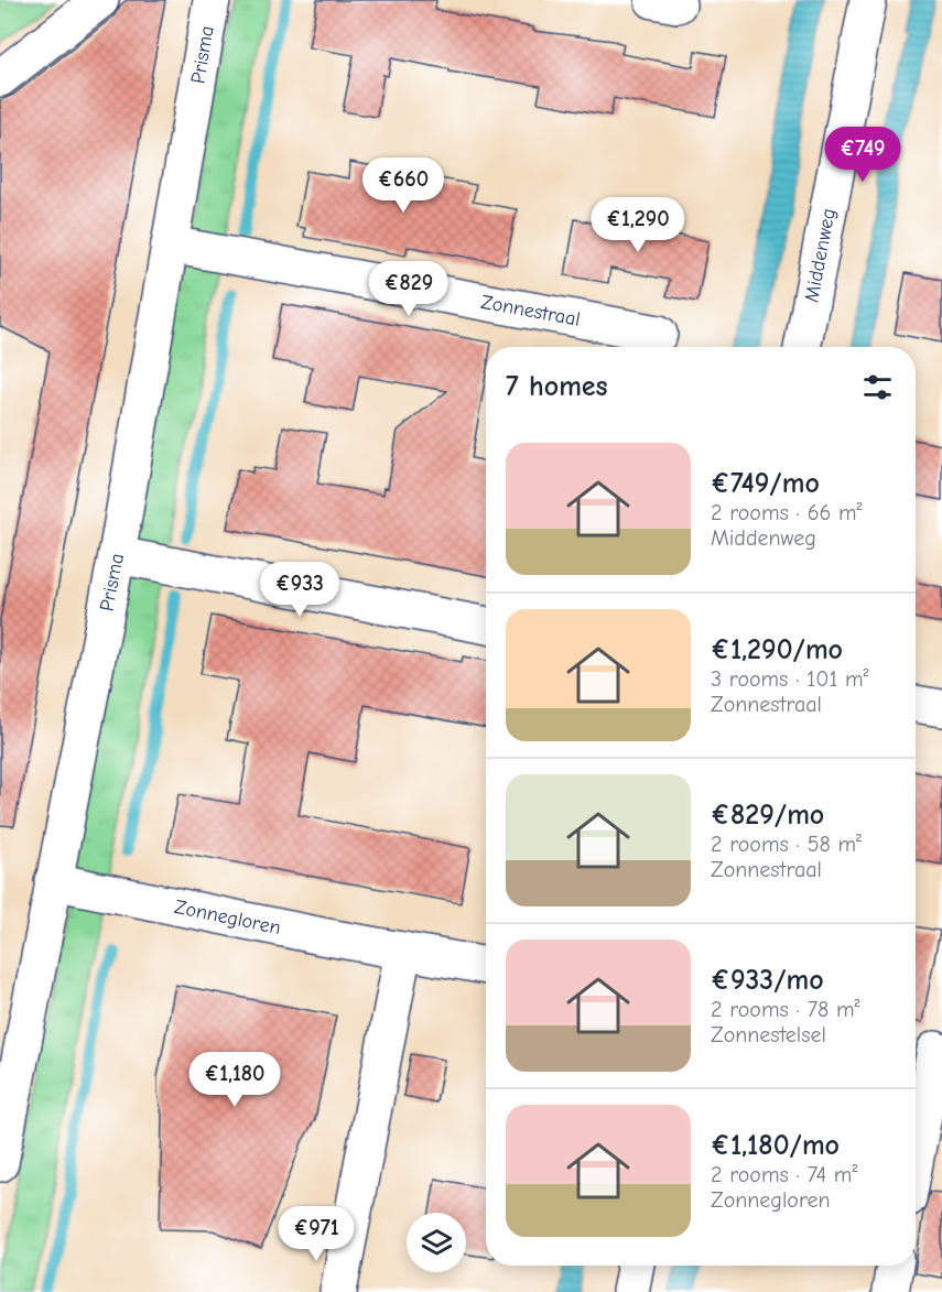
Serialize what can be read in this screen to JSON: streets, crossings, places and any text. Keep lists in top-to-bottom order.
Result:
{
  "streets": {
    "street": [
      "Prisma",
      "Middenweg",
      "Zonnestraal",
      "Zonnegloren"
    ]
  },
  "crossings": [
    ["Prisma", "Zonnestraal"],
    ["Prisma", "Zonnegloren"]
  ],
  "page": {
    "price": [
      "€749",
      "€660",
      "€1,290",
      "€829",
      "€933",
      "€1,180",
      "€971"
    ],
    "heading": "7 homes",
    "list": [
      {
        "name": "€749/mo",
        "note": "2 rooms · 66 m² · Middenweg"
      },
      {
        "name": "€1,290/mo",
        "note": "3 rooms · 101 m² · Zonnestraal"
      },
      {
        "name": "€829/mo",
        "note": "2 rooms · 58 m² · Zonnestraal"
      },
      {
        "name": "€933/mo",
        "note": "2 rooms · 78 m² · Zonnestelsel"
      },
      {
        "name": "€1,180/mo",
        "note": "2 rooms · 74 m² · Zonnegloren"
      }
    ]
  }
}
